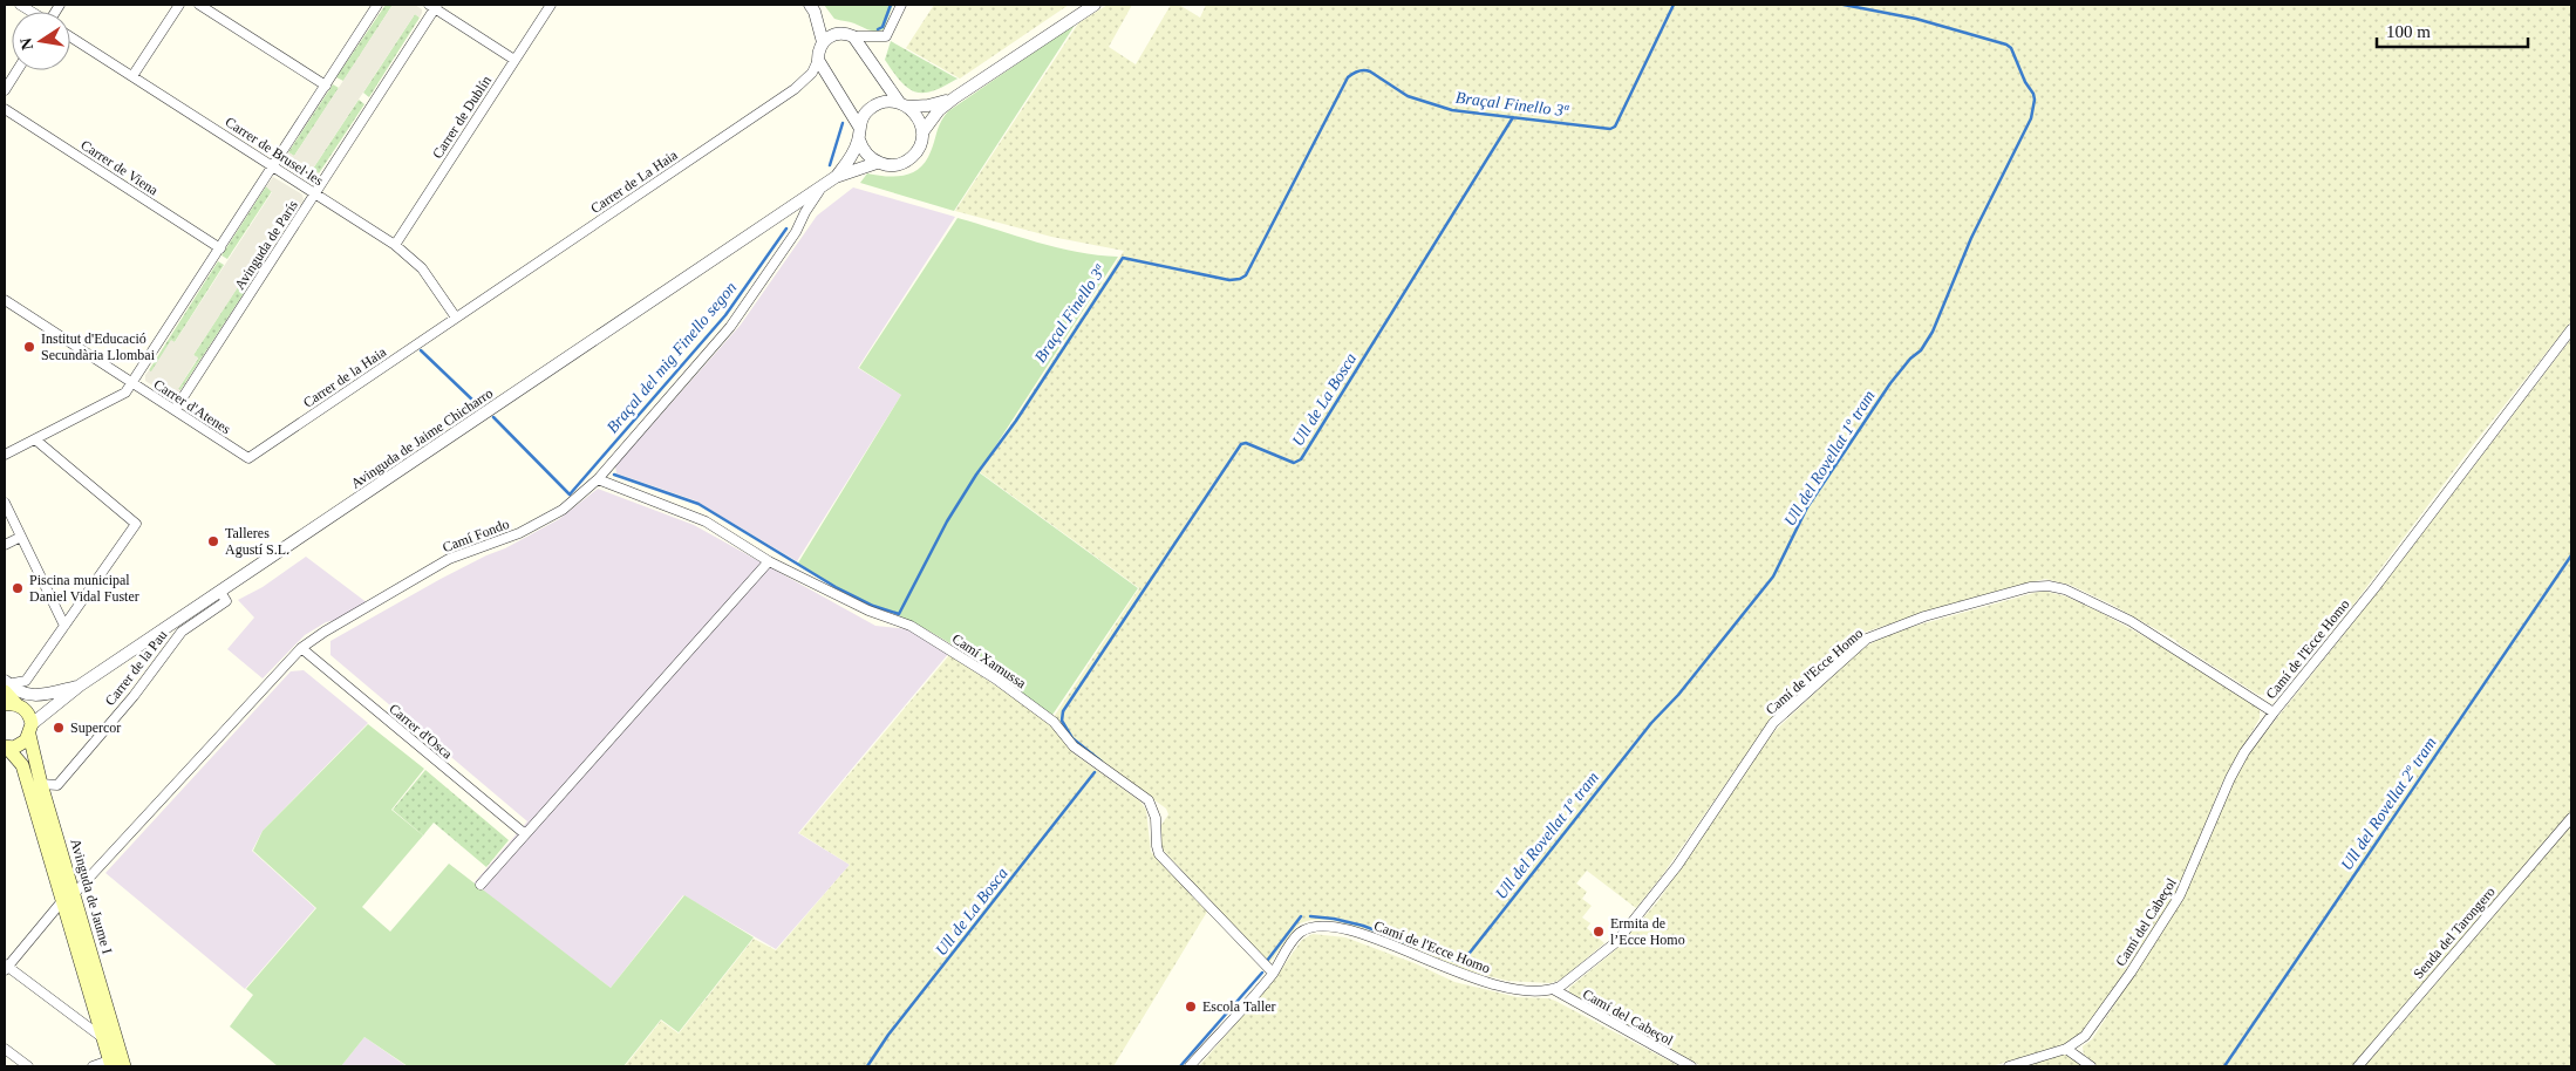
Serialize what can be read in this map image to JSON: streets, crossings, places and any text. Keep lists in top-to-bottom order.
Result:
{
  "streets": {
    "main road": ["Avinguda de Jaume I"],
    "street": [
      "Carrer de Dublín",
      "Carrer de Brusel·les",
      "Carrer de Viena",
      "Carrer de La Haia",
      "Avinguda de París",
      "Carrer de la Haia",
      "Carrer d'Atenes",
      "Avinguda de Jaime Chicharro",
      "Camí Fondo",
      "Camí de l'Ecce Homo",
      "Camí Xamussa",
      "Carrer de la Pau",
      "Carrer d'Osca",
      "Camí del Cabeçol",
      "Senda del Tarongero"
    ]
  },
  "crossings": [
    ["Carrer de Dublín", "Carrer de Brusel·les"],
    ["Carrer de Brusel·les", "Carrer de La Haia"],
    ["Carrer de Brusel·les", "Avinguda de París"],
    ["Carrer de Brusel·les", "Carrer de la Haia"],
    ["Carrer de La Haia", "Carrer de la Haia"],
    ["Avinguda de París", "Carrer d'Atenes"],
    ["Carrer de la Haia", "Carrer d'Atenes"],
    ["Avinguda de Jaime Chicharro", "Camí Fondo"],
    ["Avinguda de Jaime Chicharro", "Carrer de la Pau"],
    ["Avinguda de Jaime Chicharro", "Avinguda de Jaume I"],
    ["Camí Fondo", "Camí Xamussa"],
    ["Camí Fondo", "Carrer d'Osca"],
    ["Camí Fondo", "Avinguda de Jaume I"],
    ["Camí de l'Ecce Homo", "Camí Xamussa"],
    ["Camí de l'Ecce Homo", "Camí del Cabeçol"],
    ["Carrer de la Pau", "Avinguda de Jaume I"]
  ],
  "water": [
    "Braçal Finello 3ª",
    "Braçal del mig Finello segon",
    "Ull de La Bosca",
    "Ull del Rovellat 1º tram",
    "Ull del Rovellat 2º tram"
  ],
  "places": [
    "Institut d'Educació Secundària Llombai",
    "Talleres Agustí S.L.",
    "Piscina municipal Daniel Vidal Fuster",
    "Supercor",
    "Ermita de l’Ecce Homo",
    "Escola Taller"
  ],
  "scale_bar": "100 m",
  "north": "left"
}
